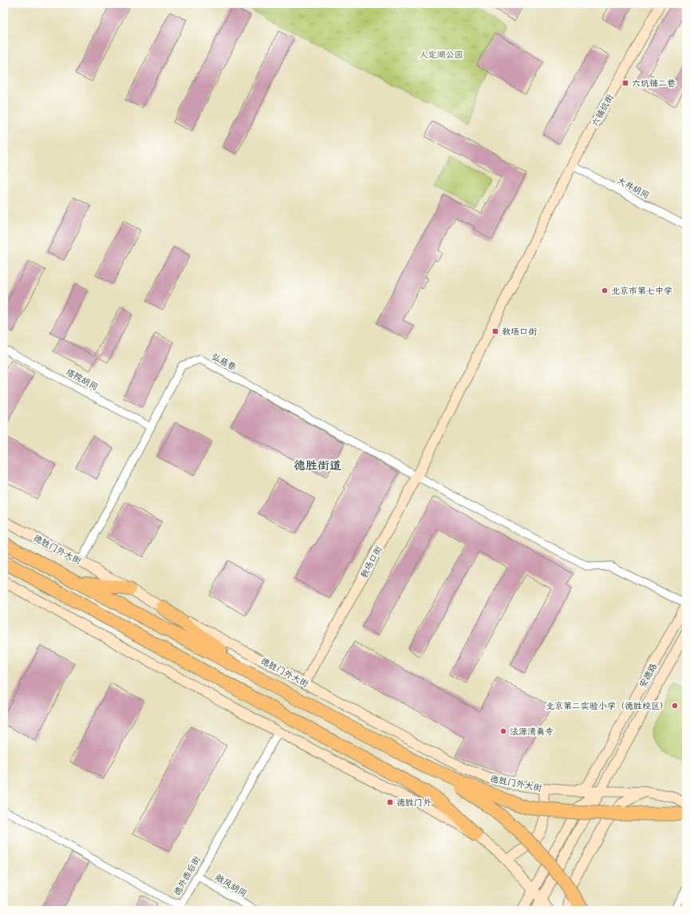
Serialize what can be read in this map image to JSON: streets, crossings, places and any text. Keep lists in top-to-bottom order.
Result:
{
  "streets": {
    "highway": ["德胜门外大街"],
    "street": [
      "六铺炕街",
      "大井胡同",
      "弘慈巷",
      "塔院胡同",
      "教场口街",
      "安德路",
      "德外西后街",
      "敞风胡同"
    ]
  },
  "crossings": [
    ["六铺炕街", "大井胡同"],
    ["六铺炕街", "教场口街"],
    ["大井胡同", "教场口街"],
    ["弘慈巷", "塔院胡同"],
    ["弘慈巷", "德胜门外大街"],
    ["弘慈巷", "教场口街"],
    ["弘慈巷", "安德路"],
    ["德胜门外大街", "教场口街"],
    ["德胜门外大街", "安德路"],
    ["德外西后街", "敞风胡同"]
  ],
  "districts": ["德胜街道"],
  "parks": ["人定湖公园"],
  "places": {
    "transit": ["六炕铺二巷", "教场口街", "德胜门外"],
    "other": ["北京市第七中学", "北京第二实验小学（德胜校区）", "法源清真寺"]
  }
}
